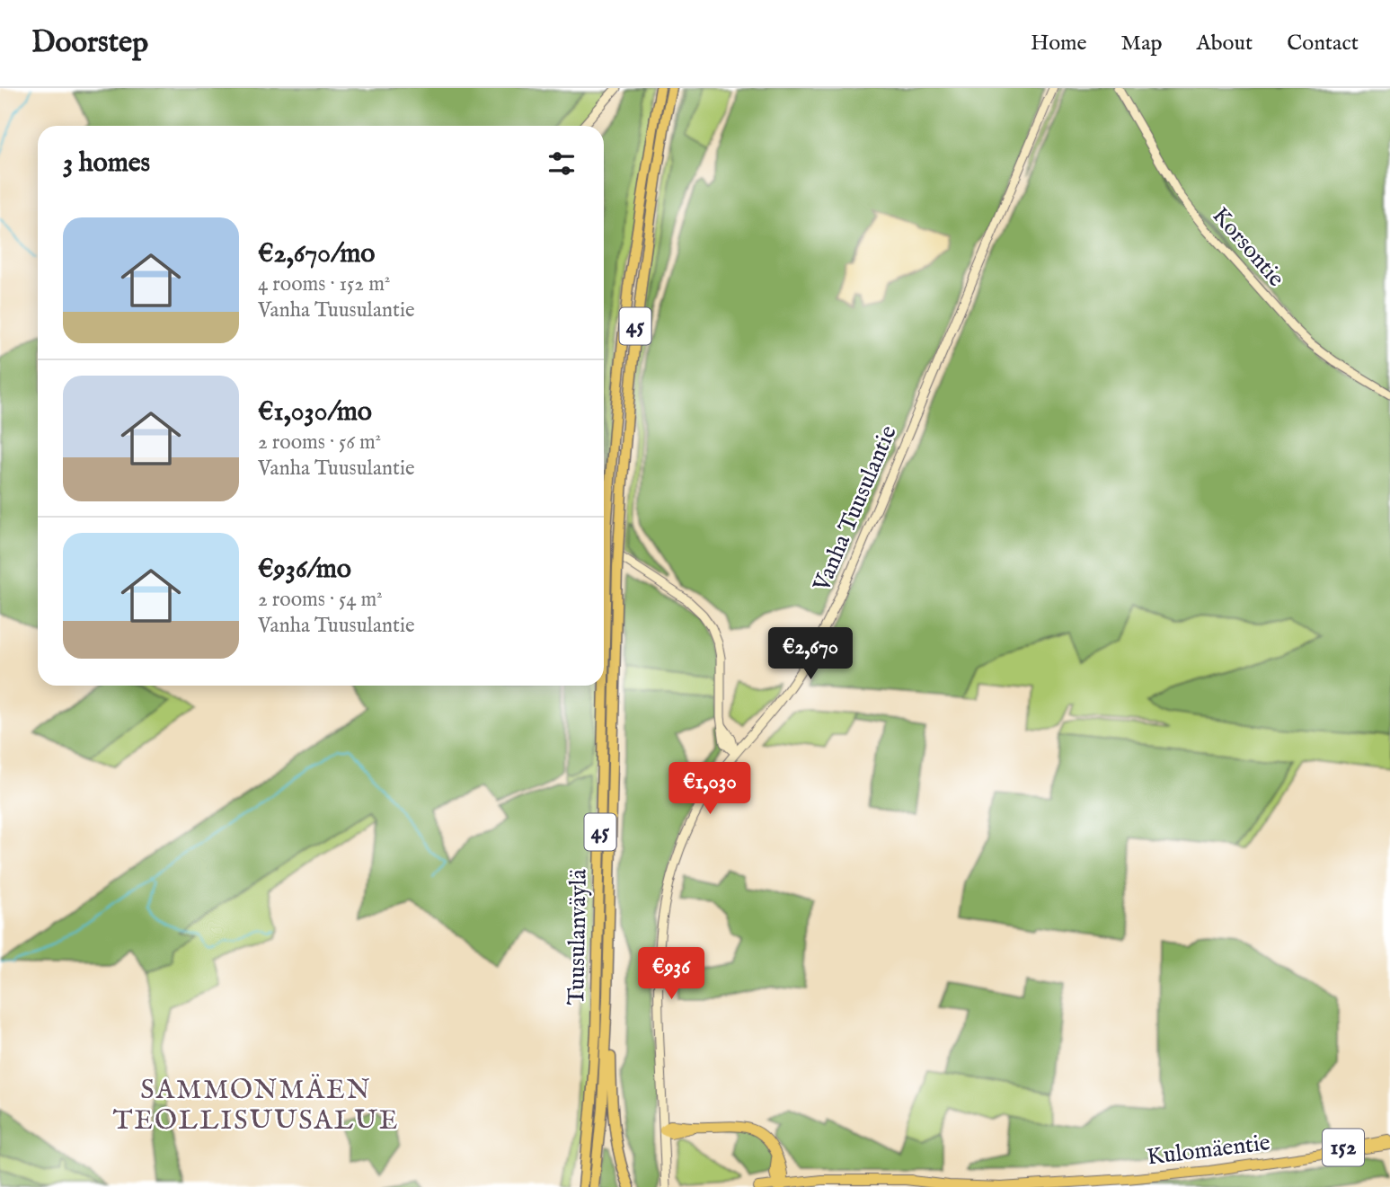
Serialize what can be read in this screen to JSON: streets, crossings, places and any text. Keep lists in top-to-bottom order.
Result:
{
  "streets": {
    "highway": ["45", "Tuusulanväylä"],
    "main road": [
      "Korsontie",
      "Vanha Tuusulantie",
      "152",
      "Kulomäentie"
    ]
  },
  "districts": ["SAMMONMÄEN TEOLLISUUSALUE"],
  "page": {
    "header": "Doorstep",
    "nav": [
      "Home",
      "Map",
      "About",
      "Contact"
    ],
    "heading": "3 homes",
    "list": [
      {
        "name": "€2,670/mo",
        "note": "4 rooms · 152 m² · Vanha Tuusulantie"
      },
      {
        "name": "€1,030/mo",
        "note": "2 rooms · 56 m² · Vanha Tuusulantie"
      },
      {
        "name": "€936/mo",
        "note": "2 rooms · 54 m² · Vanha Tuusulantie"
      }
    ],
    "price": ["€2,670", "€1,030", "€936"]
  }
}
